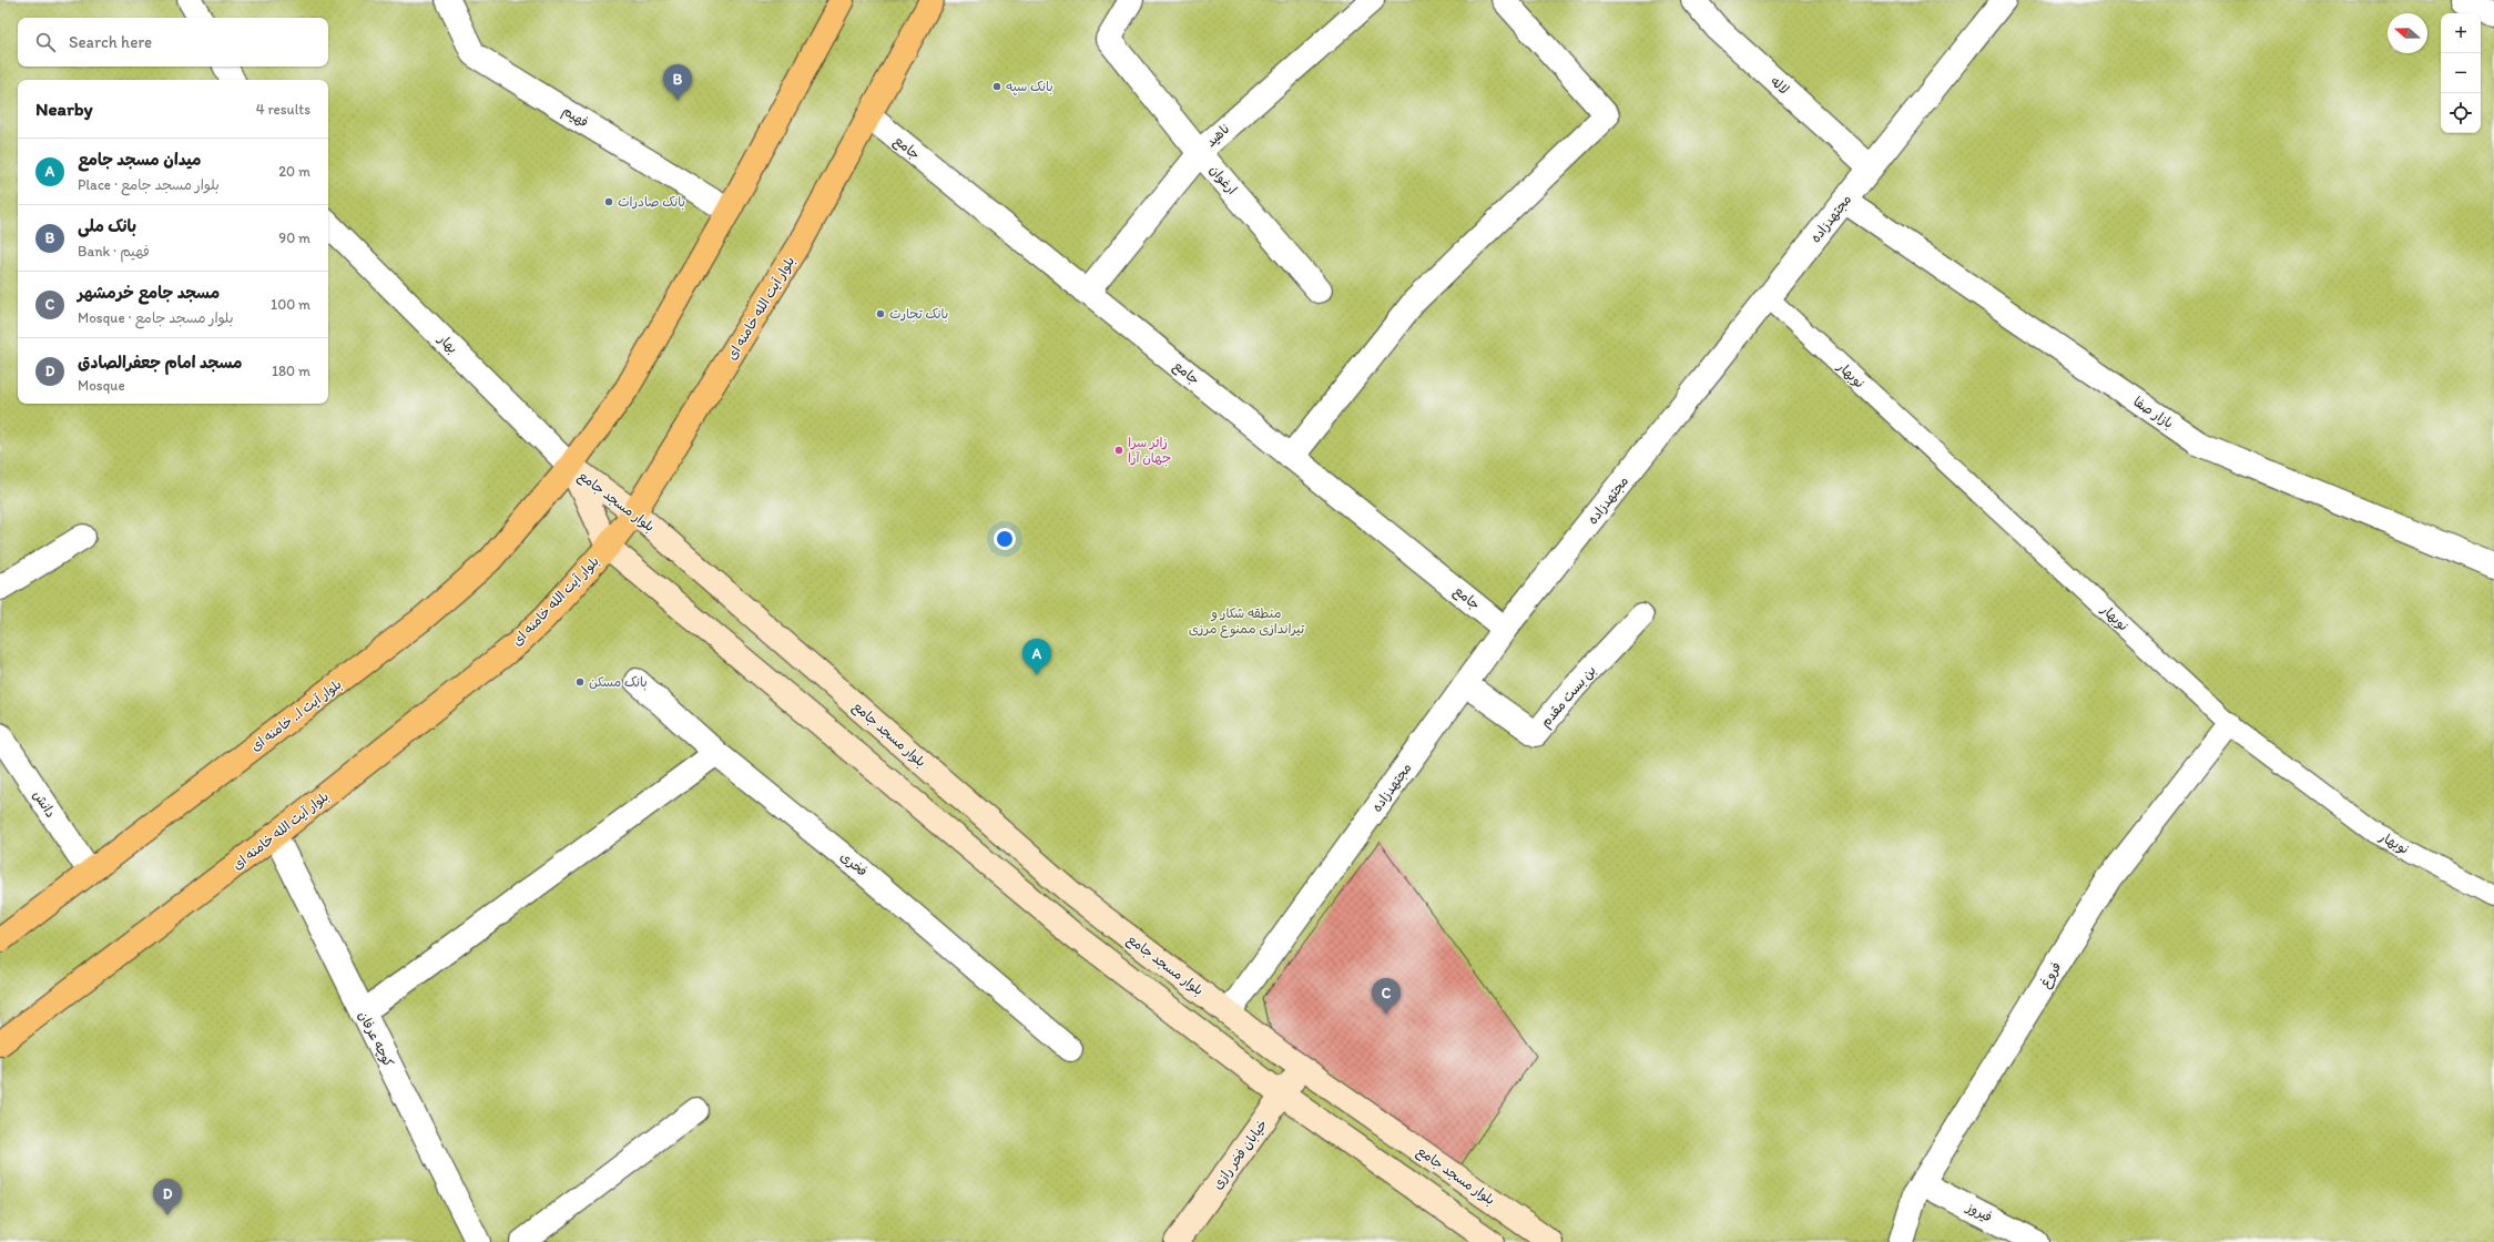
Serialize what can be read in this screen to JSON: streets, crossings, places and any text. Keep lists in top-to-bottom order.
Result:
{
  "streets": {
    "main road": [
      "بلوار آیت الله خامنه ای",
      "بلوار مسجد جامع",
      "بلوار آیت ا.. خامنه ای",
      "خیابان فخر رازی"
    ],
    "street": [
      "لاله",
      "فهیم",
      "ناهید",
      "جامع",
      "ارغوان",
      "مجتهدزاده",
      "بهار",
      "بازار صفا",
      "بن بست مقدم",
      "دانش",
      "فخری",
      "فروغ",
      "کوچه عرفان",
      "فیروز"
    ],
    "lane": ["نوبهار"]
  },
  "crossings": [
    ["لاله", "مجتهدزاده"],
    ["ناهید", "جامع"],
    ["ناهید", "ارغوان"],
    ["جامع", "مجتهدزاده"],
    ["جامع", "بلوار آیت الله خامنه ای"],
    ["مجتهدزاده", "نوبهار"],
    ["مجتهدزاده", "بازار صفا"],
    ["مجتهدزاده", "بلوار مسجد جامع"],
    ["مجتهدزاده", "بن بست مقدم"],
    ["بلوار آیت الله خامنه ای", "بلوار مسجد جامع"],
    ["بلوار آیت الله خامنه ای", "کوچه عرفان"],
    ["بهار", "بلوار مسجد جامع"],
    ["بهار", "بلوار آیت ا.. خامنه ای"],
    ["نوبهار", "فروغ"],
    ["بلوار مسجد جامع", "بلوار آیت ا.. خامنه ای"],
    ["بلوار مسجد جامع", "خیابان فخر رازی"],
    ["بلوار آیت ا.. خامنه ای", "دانش"],
    ["فروغ", "فیروز"]
  ],
  "parks": ["منطقه شکار و تیراندازی ممنوع مرزی"],
  "places": [
    "بانک سپه",
    "بانک صادرات",
    "بانک تجارت",
    "زائر سرا جهان آرا",
    "بانک مسکن"
  ],
  "north": "left",
  "page": {
    "map_buttons": ["+", "−"],
    "search": "Search here",
    "pins": [
      "B",
      "A",
      "C",
      "D"
    ],
    "heading": ["Nearby", "4 results"],
    "list": [
      {
        "mark": "A",
        "name": "میدان مسجد جامع",
        "note": "Place · بلوار مسجد جامع",
        "value": "20 m"
      },
      {
        "mark": "B",
        "name": "بانک ملی",
        "note": "Bank · فهیم",
        "value": "90 m"
      },
      {
        "mark": "C",
        "name": "مسجد جامع خرمشهر",
        "note": "Mosque · بلوار مسجد جامع",
        "value": "100 m"
      },
      {
        "mark": "D",
        "name": "مسجد امام جعفرالصادق",
        "note": "Mosque",
        "value": "180 m"
      }
    ]
  }
}
